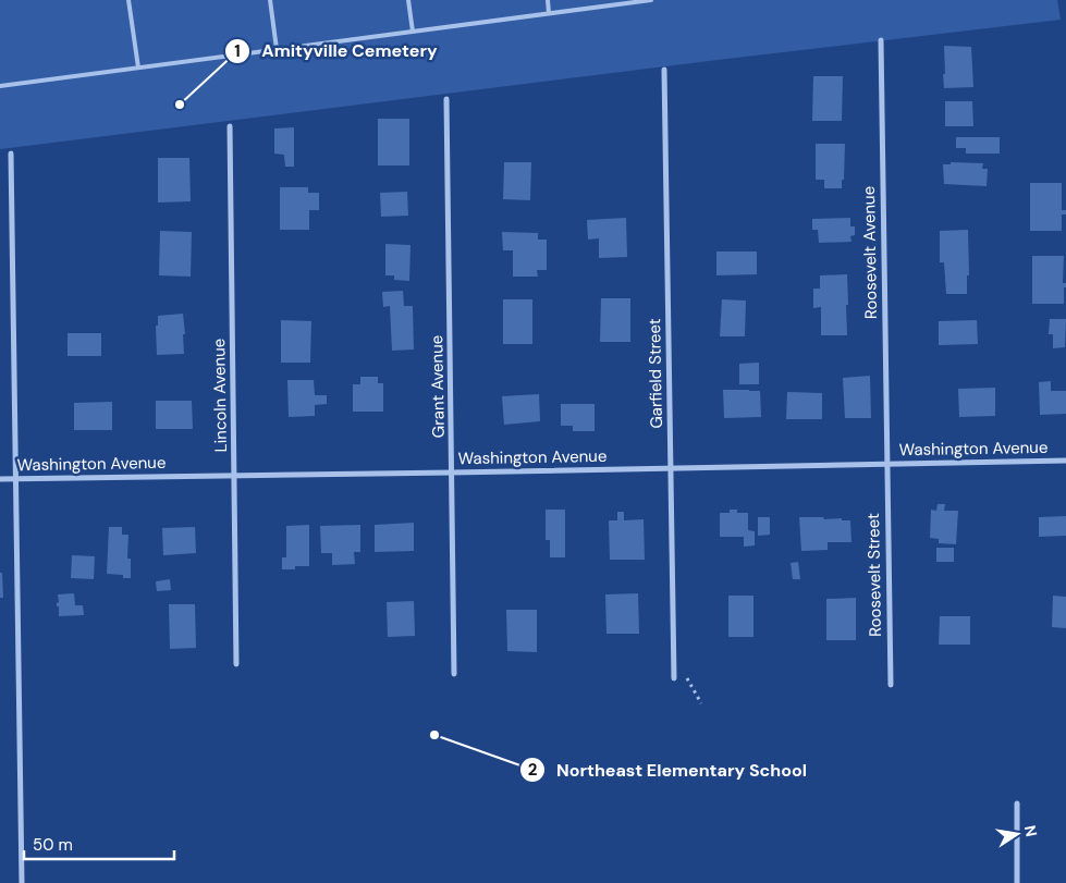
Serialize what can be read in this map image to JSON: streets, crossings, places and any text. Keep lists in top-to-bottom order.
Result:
{
  "streets": {
    "street": [
      "Roosevelt Avenue",
      "Garfield Street",
      "Grant Avenue",
      "Lincoln Avenue",
      "Washington Avenue",
      "Roosevelt Street"
    ]
  },
  "crossings": [
    ["Roosevelt Avenue", "Washington Avenue"],
    ["Roosevelt Avenue", "Roosevelt Street"],
    ["Garfield Street", "Washington Avenue"],
    ["Grant Avenue", "Washington Avenue"],
    ["Lincoln Avenue", "Washington Avenue"],
    ["Washington Avenue", "Roosevelt Street"]
  ],
  "places": ["Amityville Cemetery", "Northeast Elementary School"],
  "scale_bar": "50 m",
  "north": "right"
}
